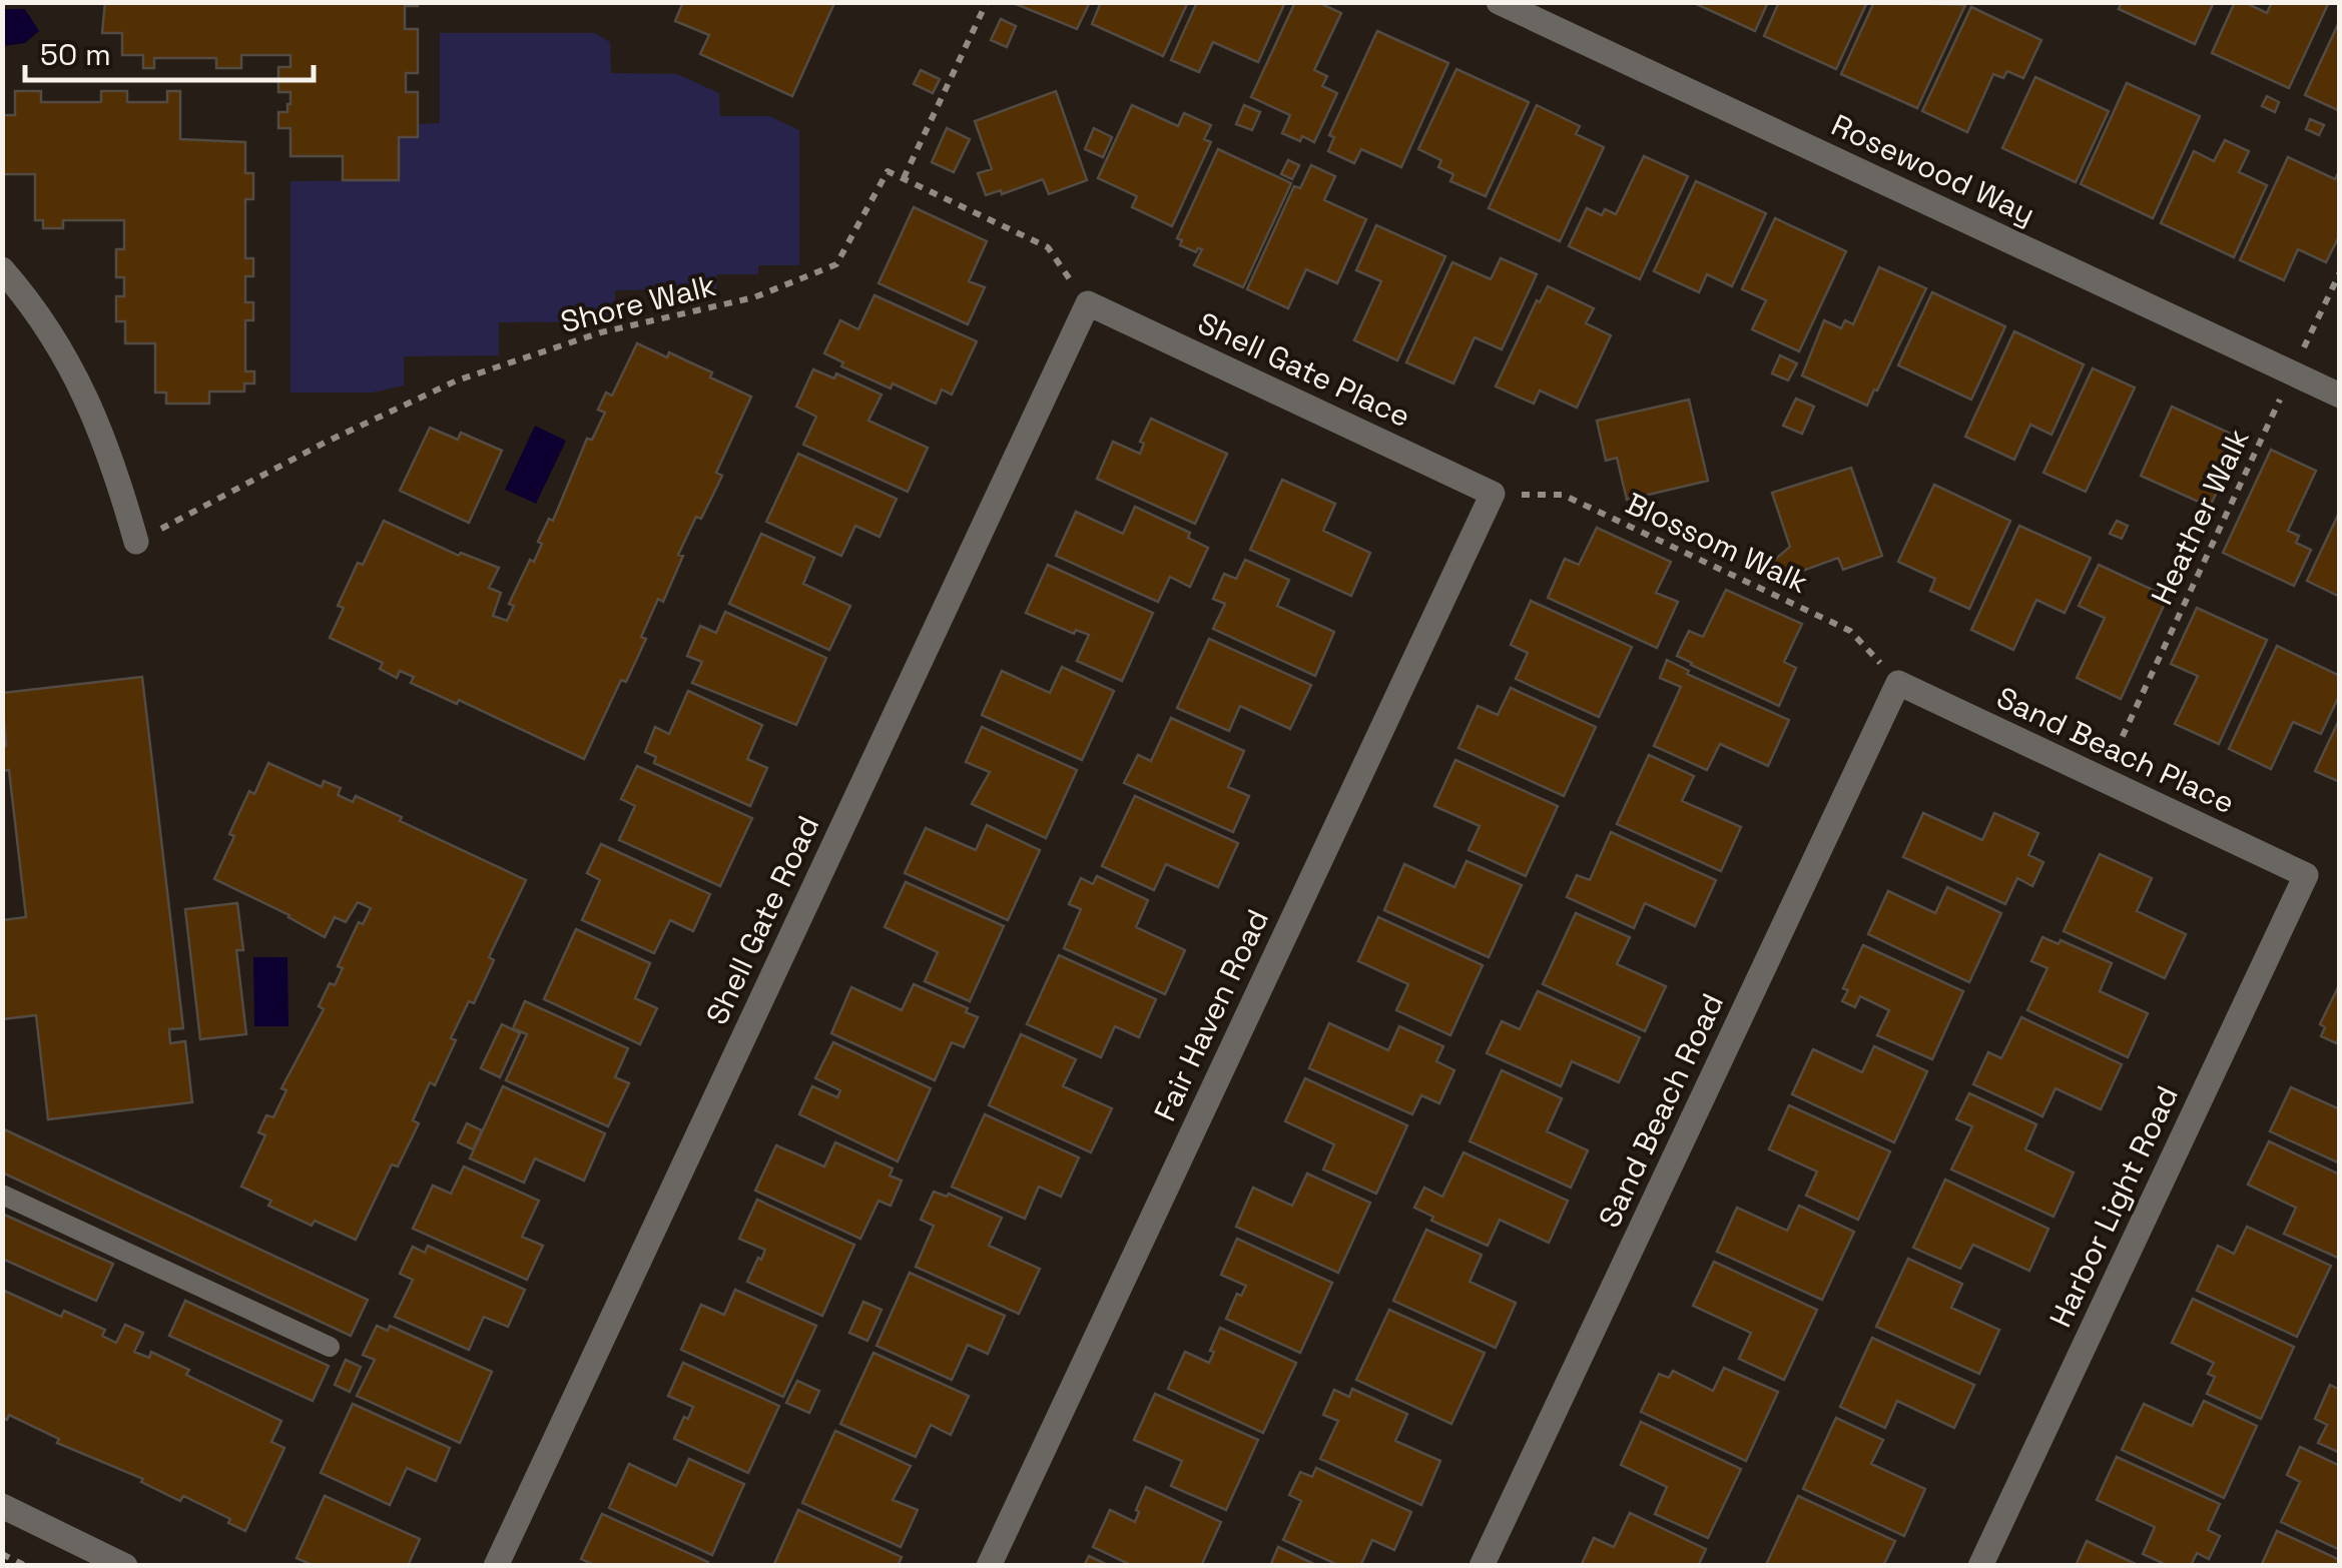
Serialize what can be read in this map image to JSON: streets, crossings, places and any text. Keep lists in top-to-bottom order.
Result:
{
  "streets": {
    "street": [
      "Rosewood Way",
      "Shell Gate Place",
      "Sand Beach Place",
      "Shell Gate Road",
      "Fair Haven Road",
      "Sand Beach Road",
      "Harbor Light Road"
    ],
    "path": ["Shore Walk", "Heather Walk", "Blossom Walk"]
  },
  "crossings": [
    ["Rosewood Way", "Heather Walk"],
    ["Shell Gate Place", "Blossom Walk"],
    ["Shell Gate Place", "Shell Gate Road"],
    ["Shell Gate Place", "Fair Haven Road"],
    ["Heather Walk", "Sand Beach Place"],
    ["Blossom Walk", "Sand Beach Place"],
    ["Blossom Walk", "Fair Haven Road"],
    ["Blossom Walk", "Sand Beach Road"],
    ["Sand Beach Place", "Sand Beach Road"],
    ["Sand Beach Place", "Harbor Light Road"]
  ],
  "scale_bar": "50 m"
}
